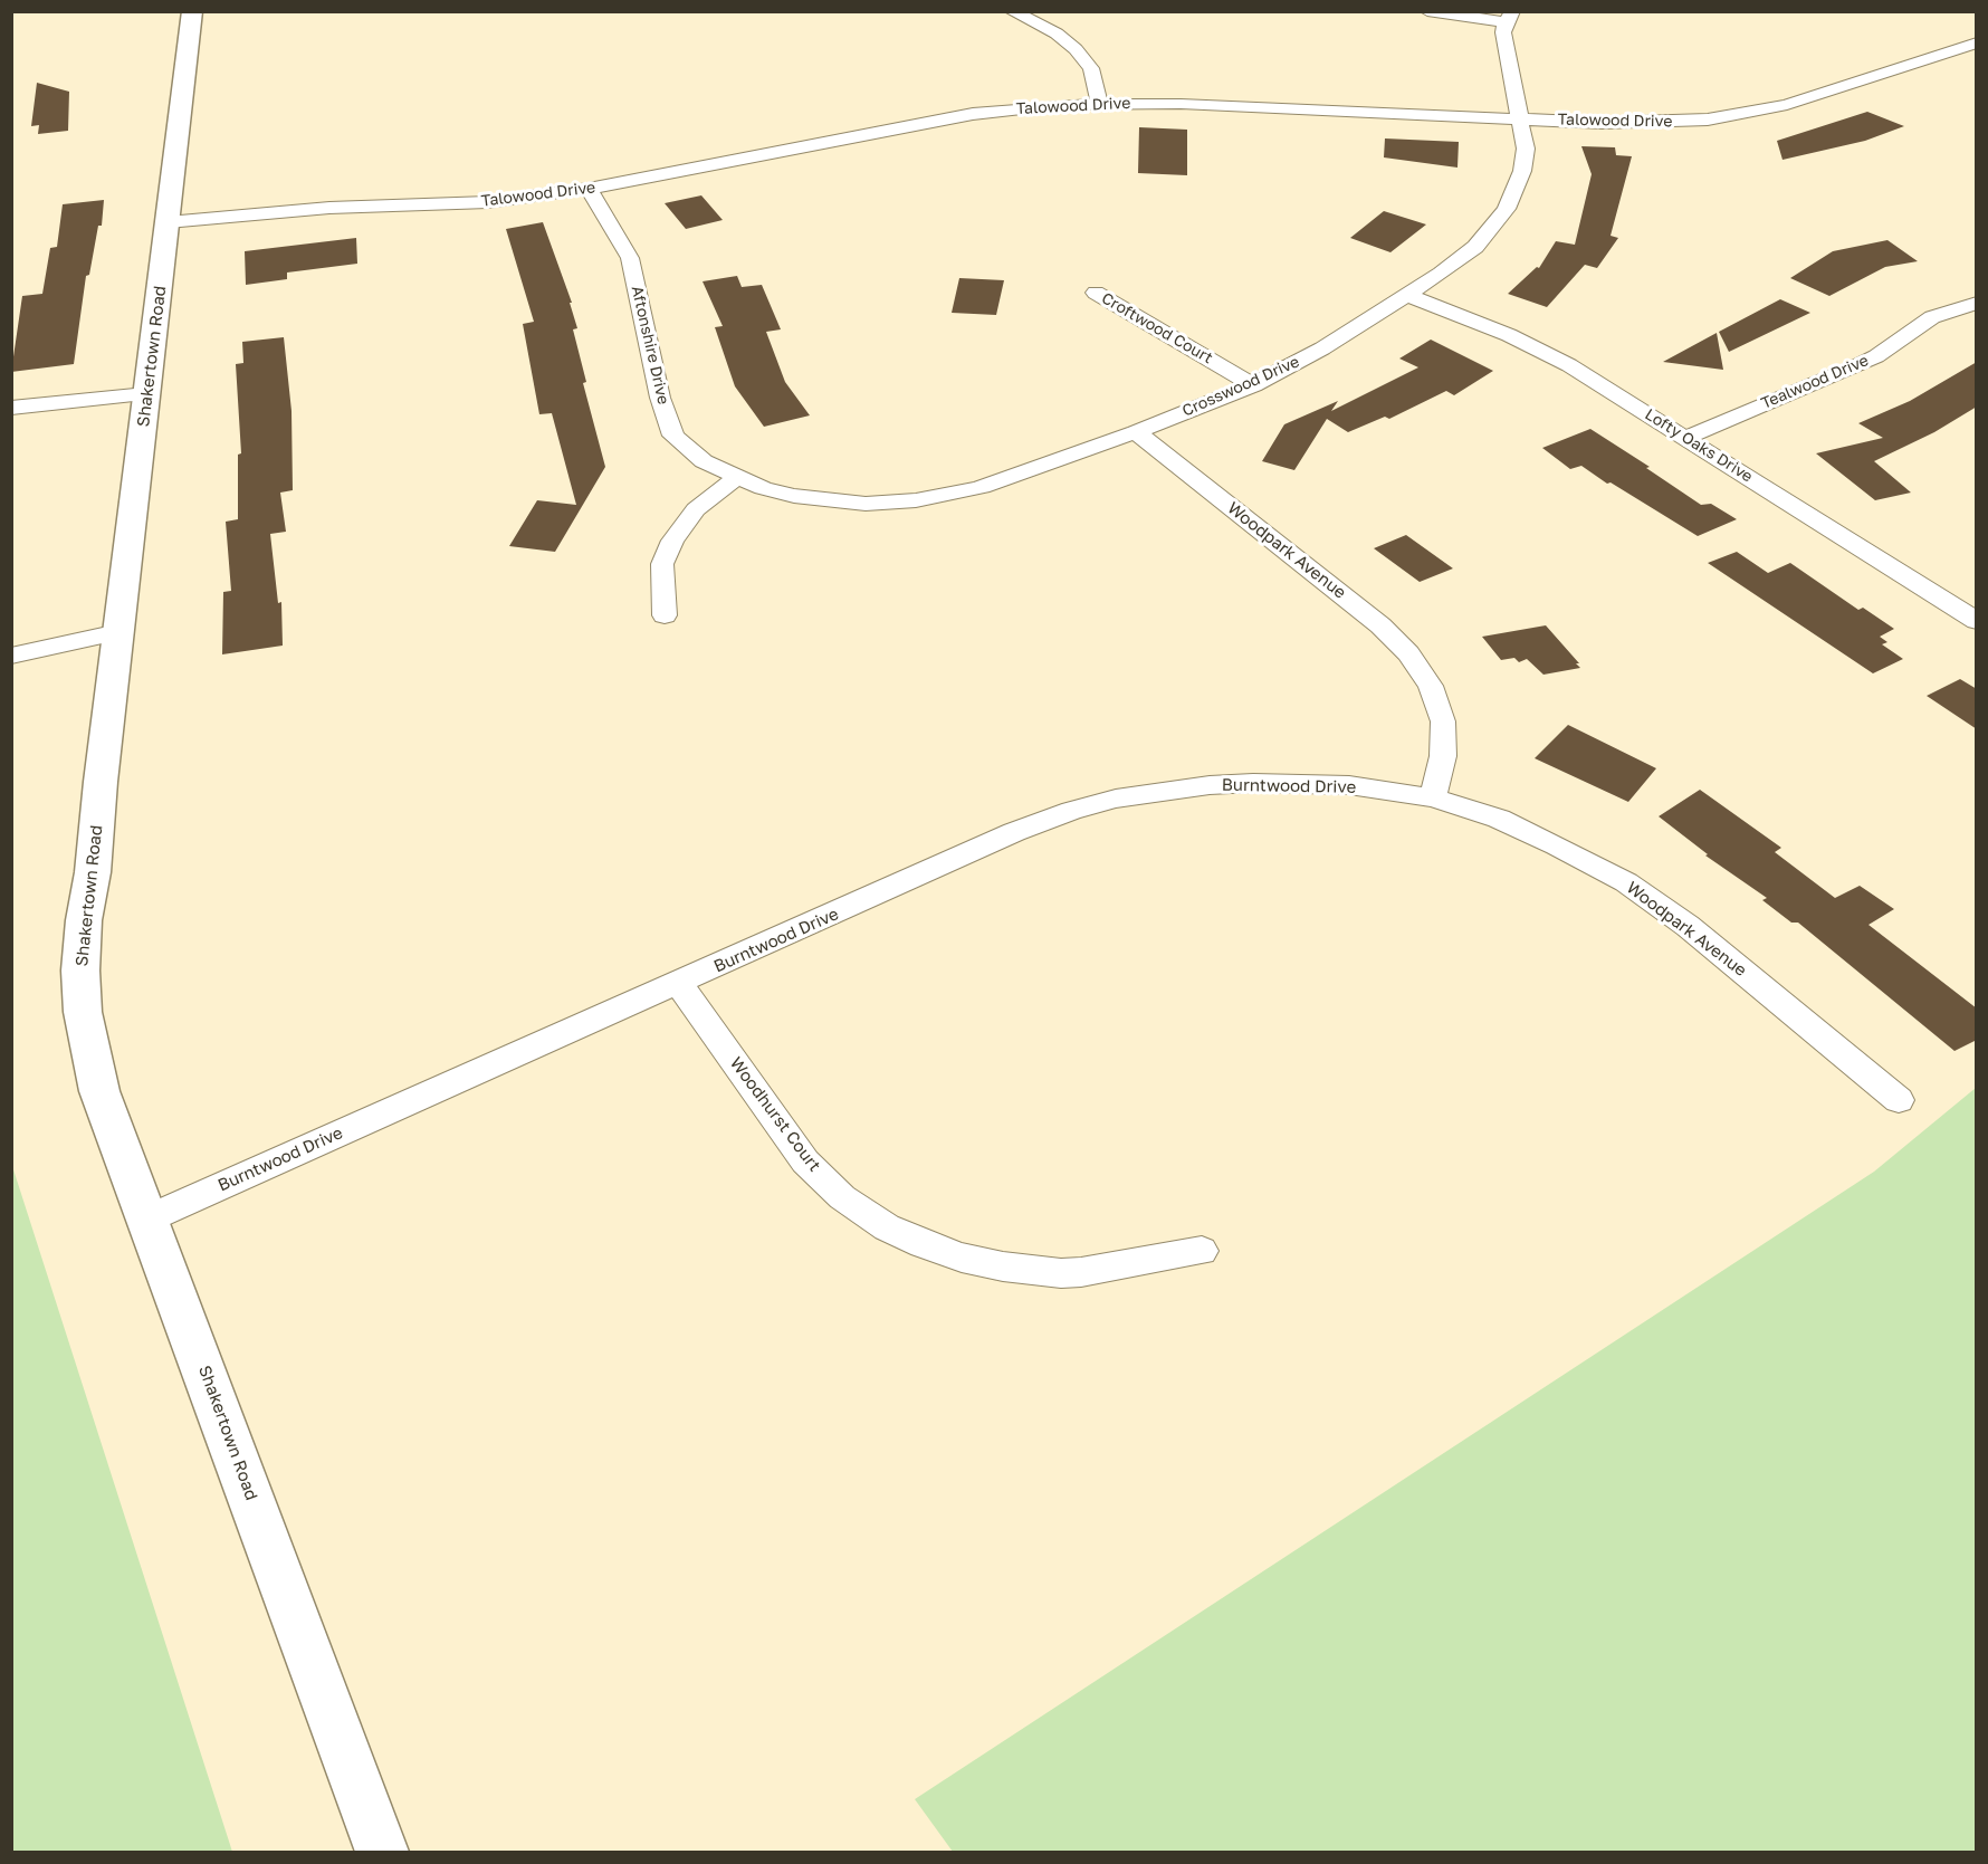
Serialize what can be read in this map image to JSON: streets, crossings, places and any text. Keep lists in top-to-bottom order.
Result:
{
  "streets": {
    "street": [
      "Talowood Drive",
      "Croftwood Court",
      "Aftonshire Drive",
      "Shakertown Road",
      "Tealwood Drive",
      "Crosswood Drive",
      "Lofty Oaks Drive",
      "Woodpark Avenue",
      "Burntwood Drive",
      "Woodhurst Court"
    ]
  },
  "crossings": [
    ["Talowood Drive", "Aftonshire Drive"],
    ["Talowood Drive", "Shakertown Road"],
    ["Talowood Drive", "Crosswood Drive"],
    ["Croftwood Court", "Crosswood Drive"],
    ["Aftonshire Drive", "Crosswood Drive"],
    ["Shakertown Road", "Burntwood Drive"],
    ["Tealwood Drive", "Lofty Oaks Drive"],
    ["Crosswood Drive", "Lofty Oaks Drive"],
    ["Crosswood Drive", "Woodpark Avenue"],
    ["Woodpark Avenue", "Burntwood Drive"],
    ["Burntwood Drive", "Woodhurst Court"]
  ]
}
